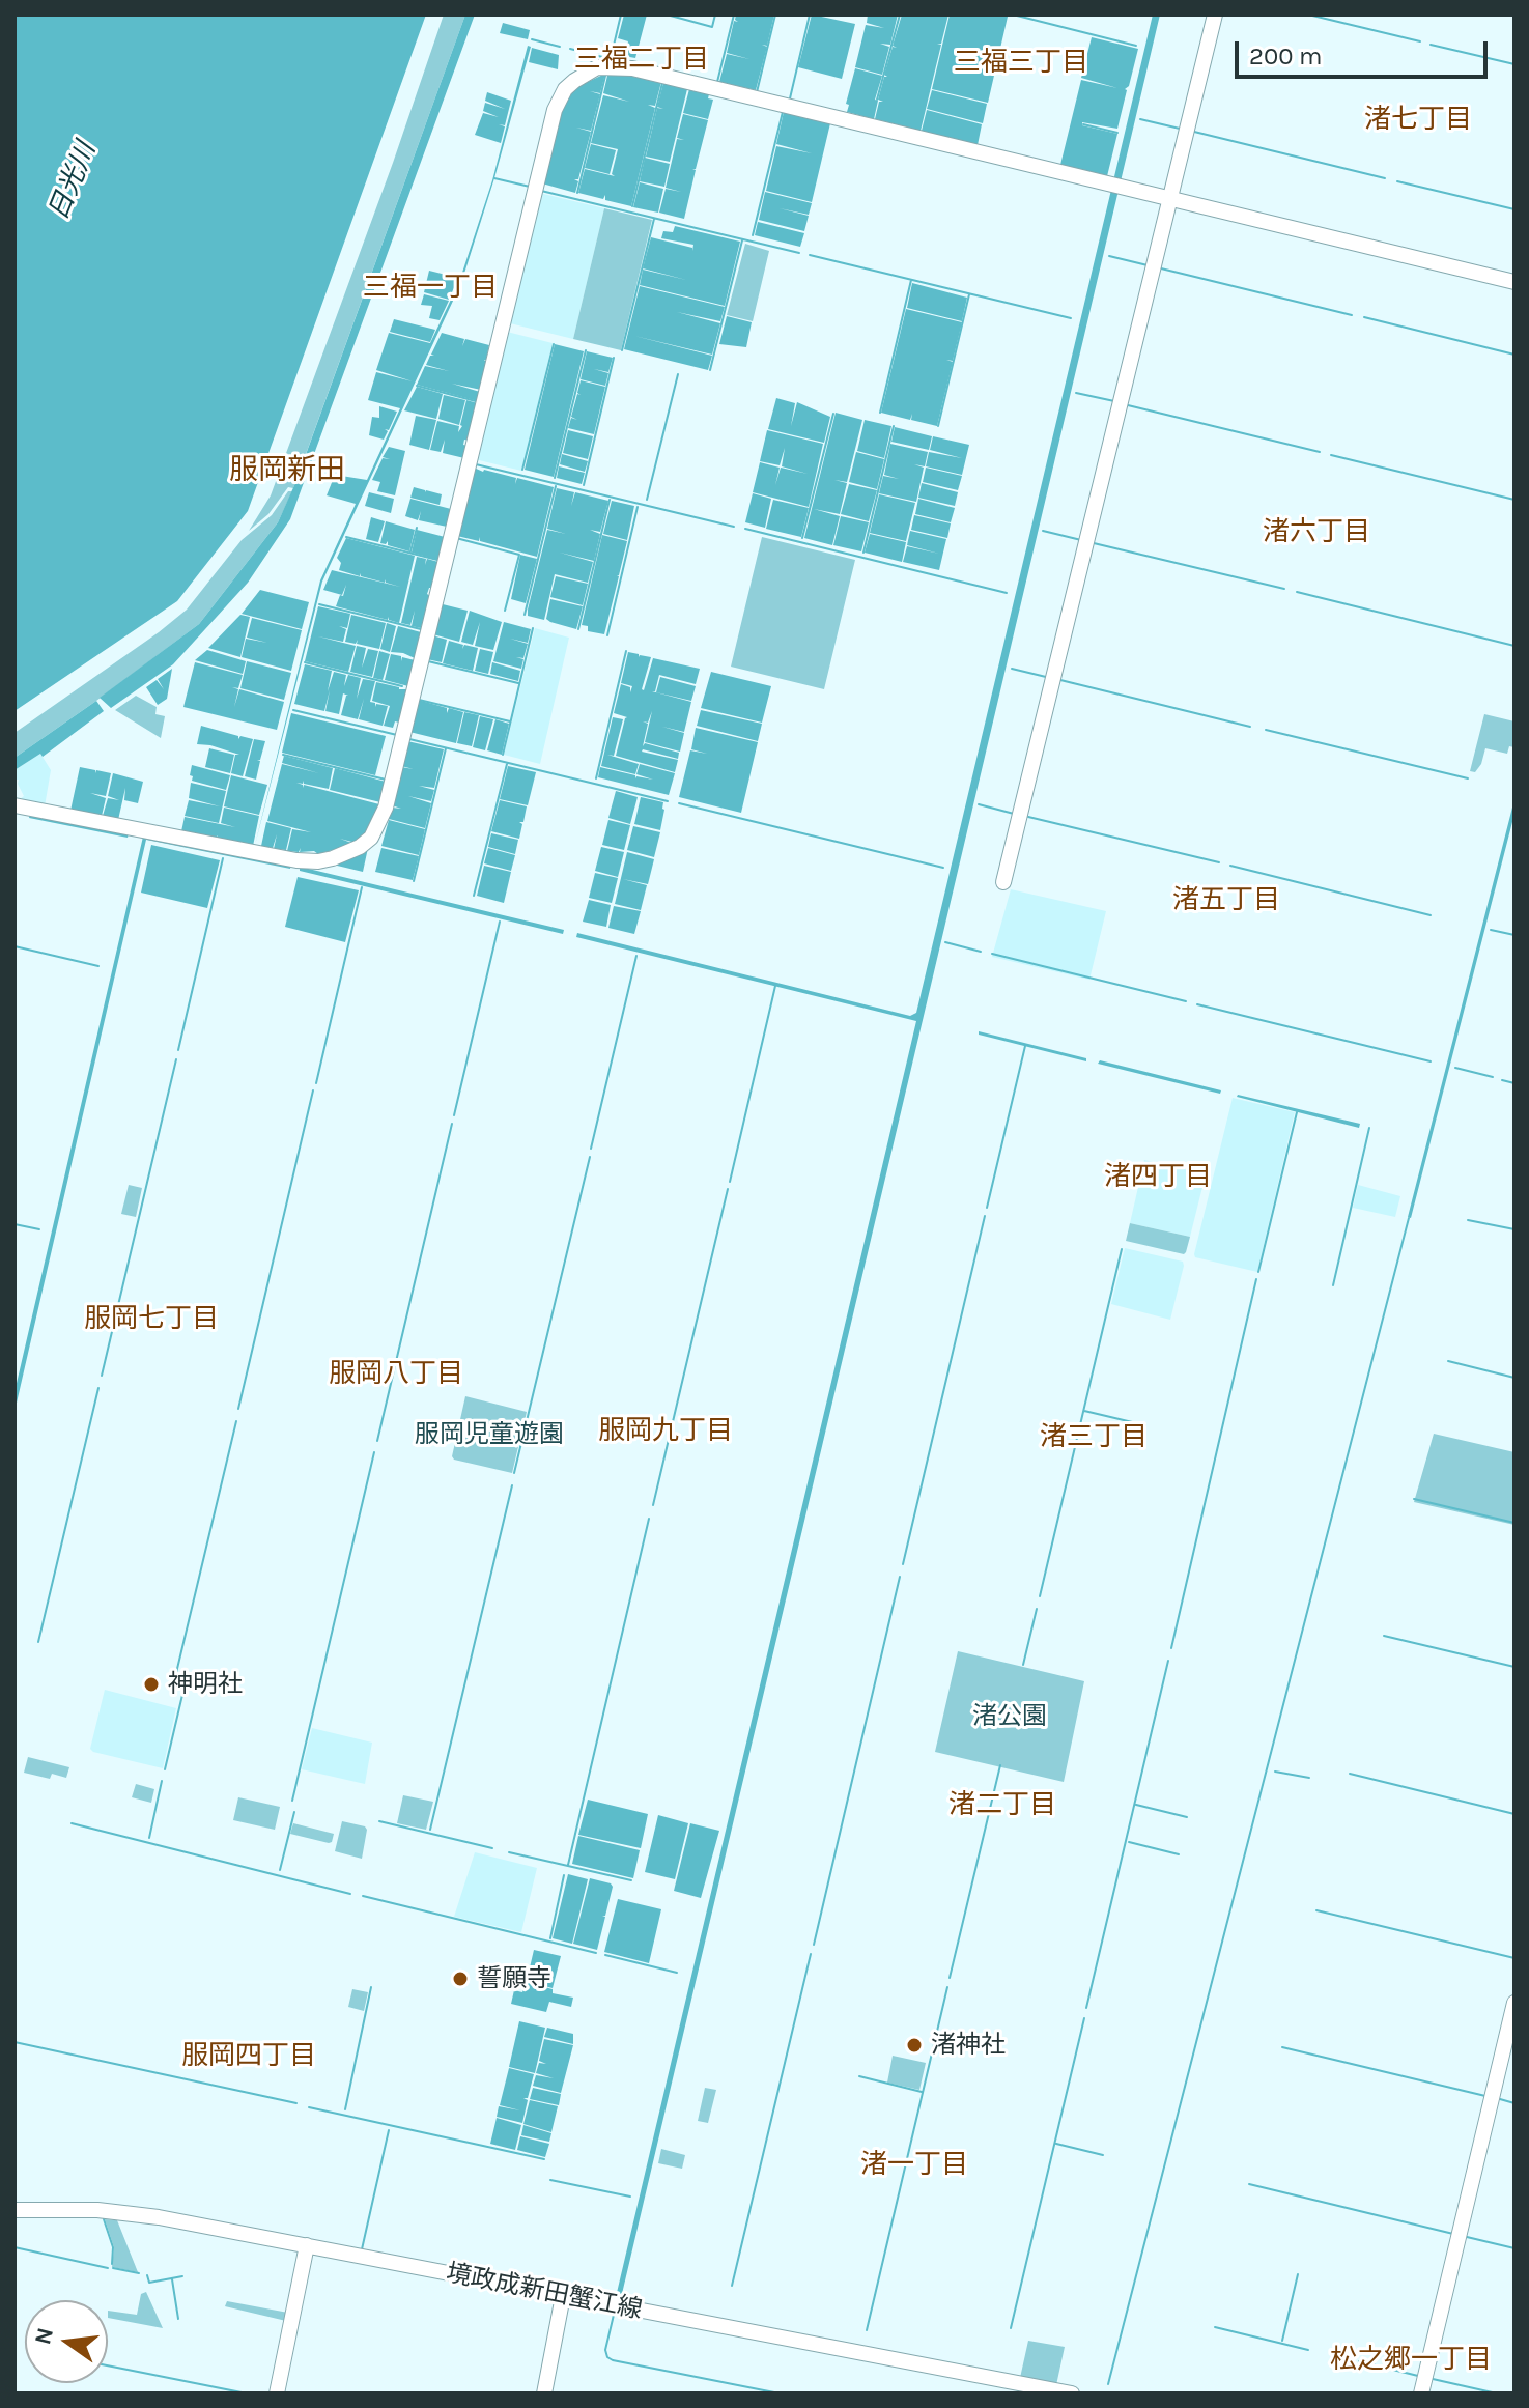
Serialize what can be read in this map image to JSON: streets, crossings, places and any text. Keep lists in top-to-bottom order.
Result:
{
  "streets": {
    "street": ["境政成新田蟹江線"]
  },
  "districts": [
    "三福二丁目",
    "三福三丁目",
    "渚七丁目",
    "三福一丁目",
    "服岡新田",
    "渚六丁目",
    "渚五丁目",
    "渚四丁目",
    "服岡七丁目",
    "服岡八丁目",
    "服岡九丁目",
    "渚三丁目",
    "渚二丁目",
    "服岡四丁目",
    "渚一丁目",
    "松之郷一丁目"
  ],
  "water": ["日光川"],
  "parks": ["服岡児童遊園", "渚公園"],
  "places": ["神明社", "誓願寺", "渚神社"],
  "scale_bar": "200 m",
  "north": "left"
}
